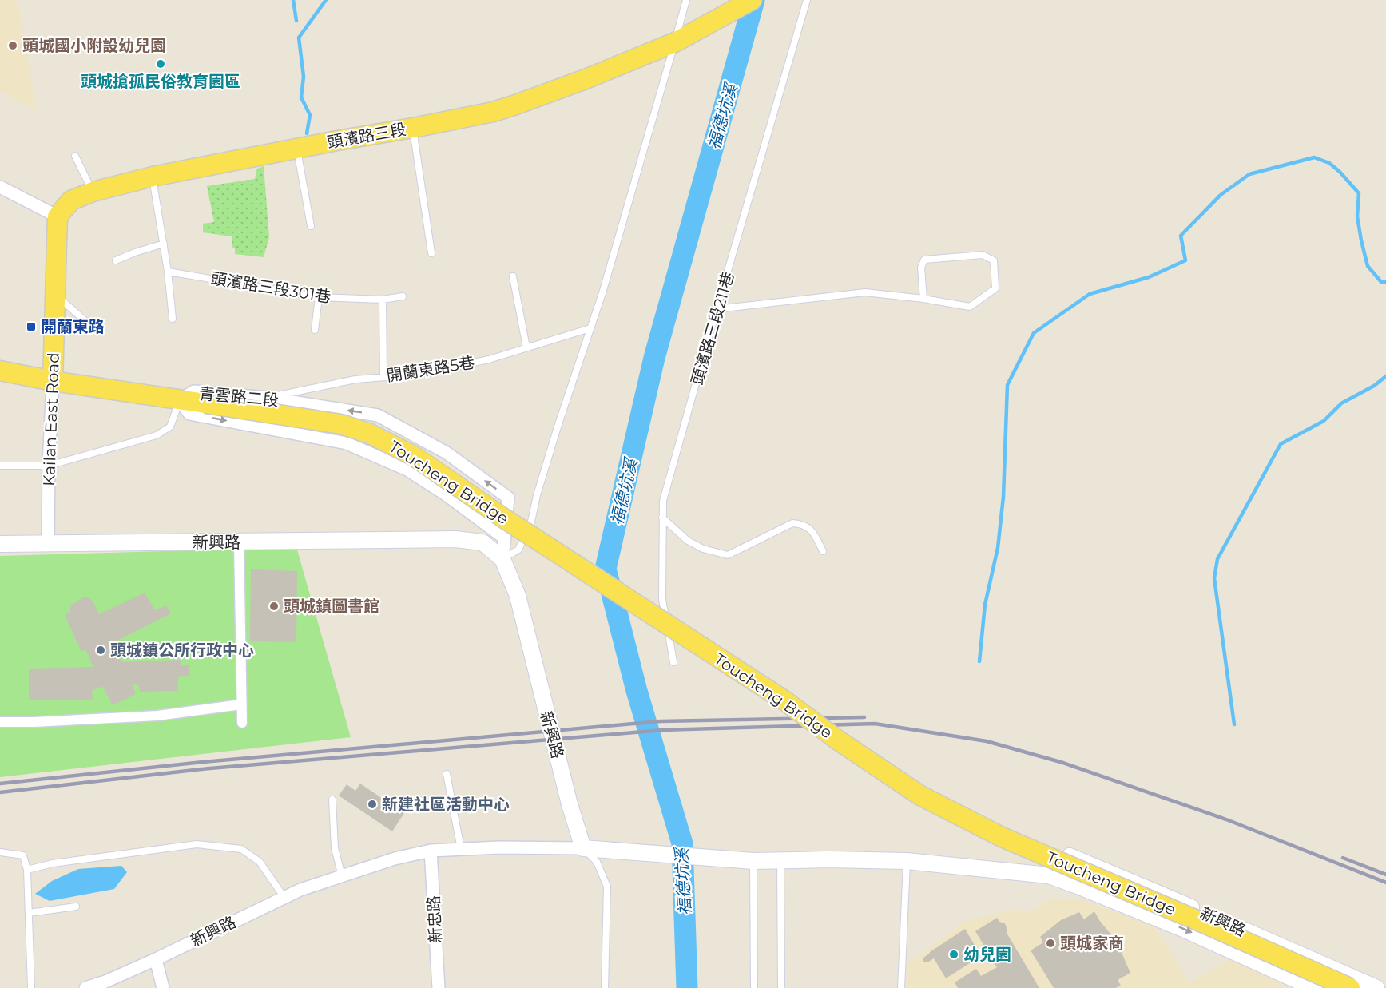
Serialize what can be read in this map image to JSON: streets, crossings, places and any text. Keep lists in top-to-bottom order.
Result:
{
  "streets": {
    "main road": ["頭濱路三段", "Kailan East Road", "Toucheng Bridge"],
    "street": ["青雲路二段", "新興路", "新忠路"],
    "lane": ["頭濱路三段301巷", "頭濱路三段211巷", "開蘭東路5巷"]
  },
  "crossings": [
    ["頭濱路三段", "Kailan East Road"],
    ["開蘭東路5巷", "青雲路二段"],
    ["青雲路二段", "Toucheng Bridge"],
    ["青雲路二段", "新興路"],
    ["Kailan East Road", "Toucheng Bridge"],
    ["Kailan East Road", "新興路"],
    ["新興路", "新忠路"]
  ],
  "water": ["福德坑溪"],
  "places": {
    "other": [
      "頭城國小附設幼兒園",
      "頭城搶孤民俗教育園區",
      "頭城鎮圖書館",
      "頭城鎮公所行政中心",
      "新建社區活動中心",
      "頭城家商",
      "幼兒園"
    ],
    "transit": ["開蘭東路"]
  }
}
